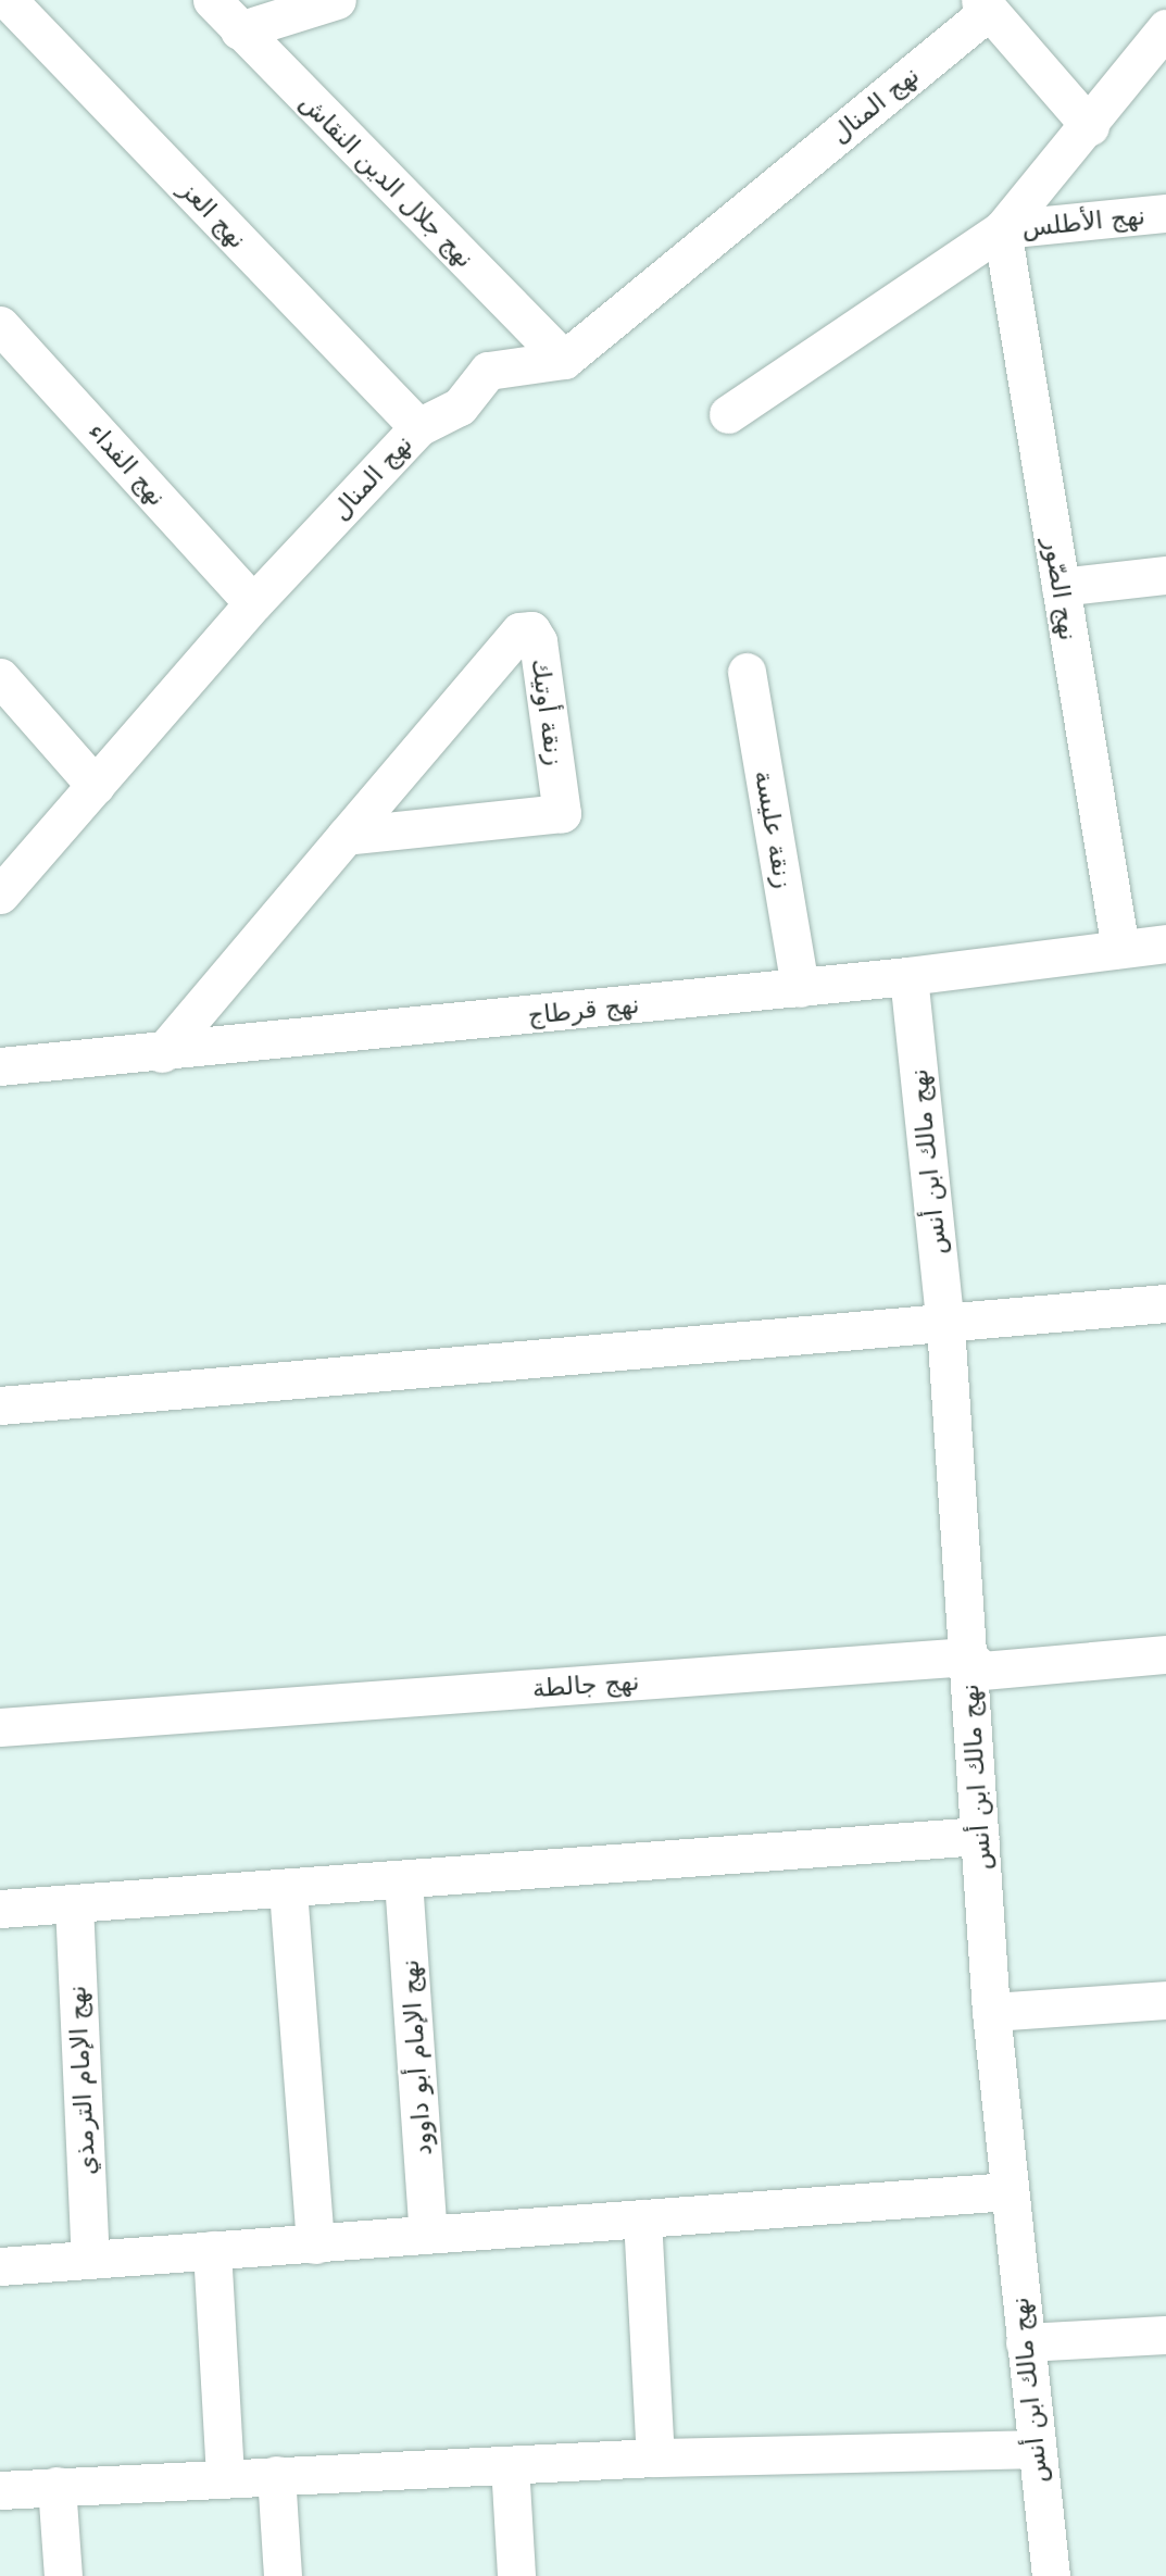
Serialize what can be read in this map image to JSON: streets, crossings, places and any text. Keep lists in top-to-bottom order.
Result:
{
  "streets": {
    "street": [
      "نهج المنال",
      "نهج جلال الدين النقاش",
      "نهج العز",
      "نهج الأطلس",
      "نهج الفداء",
      "نهج الصّور",
      "زنقة أوتيك",
      "زنقة عليسة",
      "نهج قرطاج",
      "نهج مالك ابن أنس",
      "نهج جالطة",
      "نهج الإمام أبو داوود",
      "نهج الإمام الترمذي"
    ]
  },
  "crossings": [
    ["نهج المنال", "نهج جلال الدين النقاش"],
    ["نهج المنال", "نهج العز"],
    ["نهج المنال", "نهج الفداء"],
    ["نهج الأطلس", "نهج الصّور"],
    ["نهج الصّور", "نهج قرطاج"],
    ["زنقة أوتيك", "نهج قرطاج"],
    ["زنقة عليسة", "نهج قرطاج"],
    ["نهج قرطاج", "نهج مالك ابن أنس"],
    ["نهج مالك ابن أنس", "نهج جالطة"]
  ]
}
